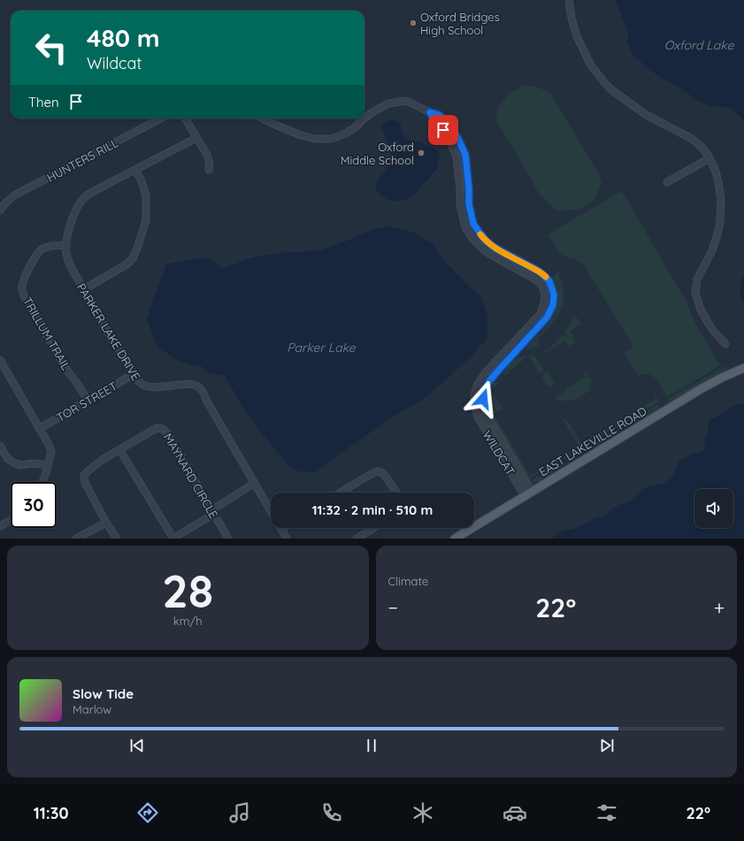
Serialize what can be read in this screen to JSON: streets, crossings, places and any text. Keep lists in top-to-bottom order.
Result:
{
  "streets": {
    "main road": ["EAST LAKEVILLE ROAD"],
    "street": [
      "HUNTERS RILL",
      "PARKER LAKE DRIVE",
      "TRILLUM TRAIL",
      "TOR STREET",
      "WILDCAT",
      "MAYNARD CIRCLE"
    ]
  },
  "crossings": [
    ["PARKER LAKE DRIVE", "TRILLUM TRAIL"],
    ["PARKER LAKE DRIVE", "TOR STREET"],
    ["TRILLUM TRAIL", "TOR STREET"],
    ["EAST LAKEVILLE ROAD", "WILDCAT"]
  ],
  "water": ["Oxford Lake", "Parker Lake"],
  "places": ["Oxford Bridges High School", "Oxford Middle School"],
  "page": {
    "turn": ["480 m", "Wildcat"],
    "then": "Then",
    "limit": "30",
    "trip": "11:32 · 2 min · 510 m",
    "tile": [
      ["28", "km/h"],
      "Climate"
    ],
    "heat": ["−", "22°", "+"],
    "song": ["Slow Tide", "Marlow"],
    "tabs": ["11:30", "22°"]
  }
}
